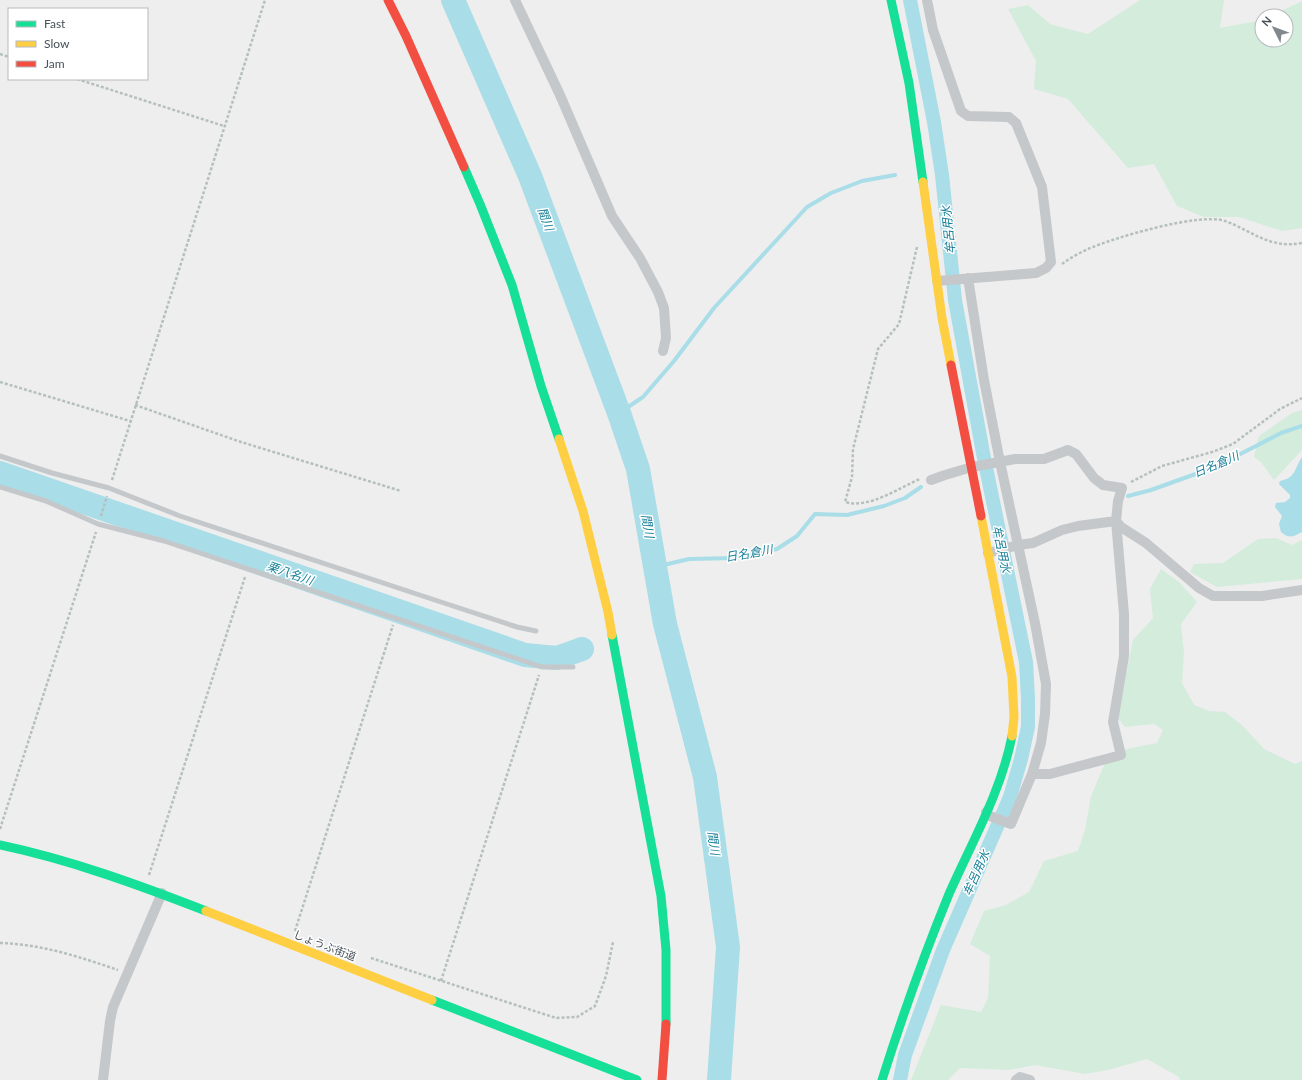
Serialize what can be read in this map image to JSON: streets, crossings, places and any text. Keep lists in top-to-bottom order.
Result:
{
  "streets": {
    "street": ["しょうぶ街道"]
  },
  "water": [
    "間川",
    "牟呂用水",
    "日名倉川",
    "栗八名川"
  ],
  "legend": ["Fast", "Slow", "Jam"],
  "north": "top left"
}
